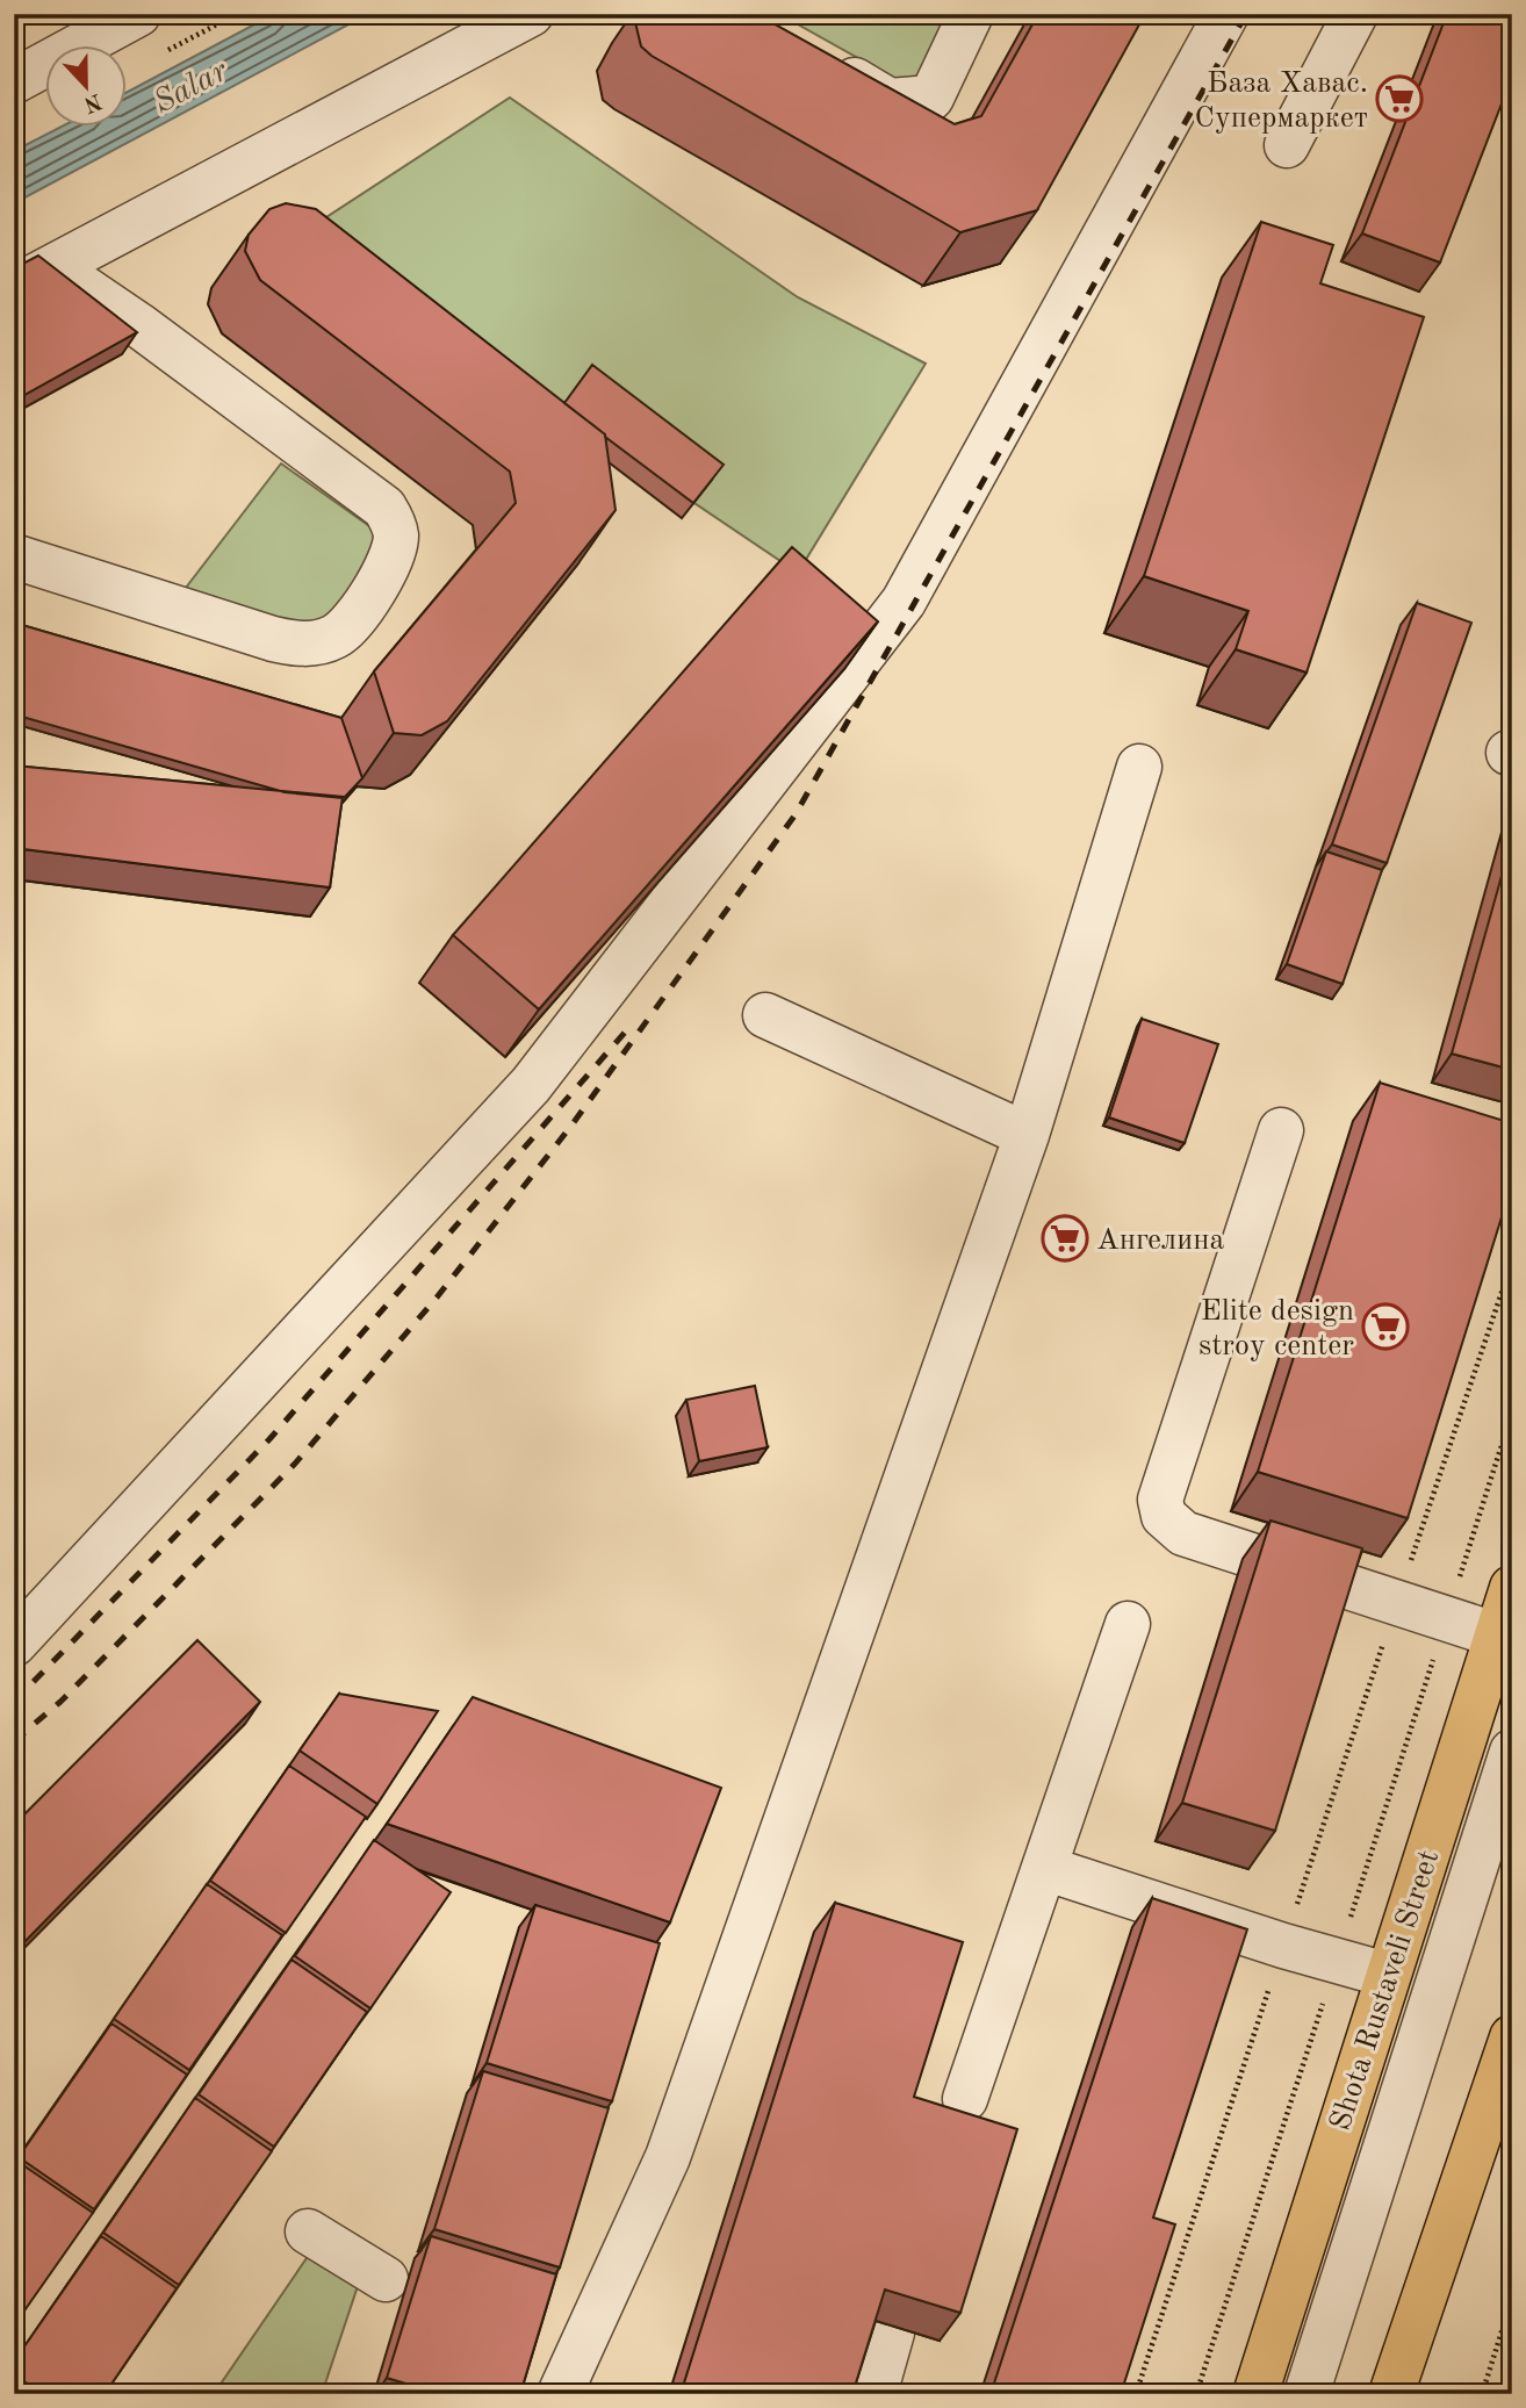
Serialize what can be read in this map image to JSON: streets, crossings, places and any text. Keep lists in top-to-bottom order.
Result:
{
  "streets": {
    "main road": ["Shota Rustaveli Street"]
  },
  "water": ["Salar"],
  "places": {
    "supermarket": ["База Хавас. Супермаркет", "Ангелина", "Elite design stroy center"]
  },
  "north": "bottom"
}
